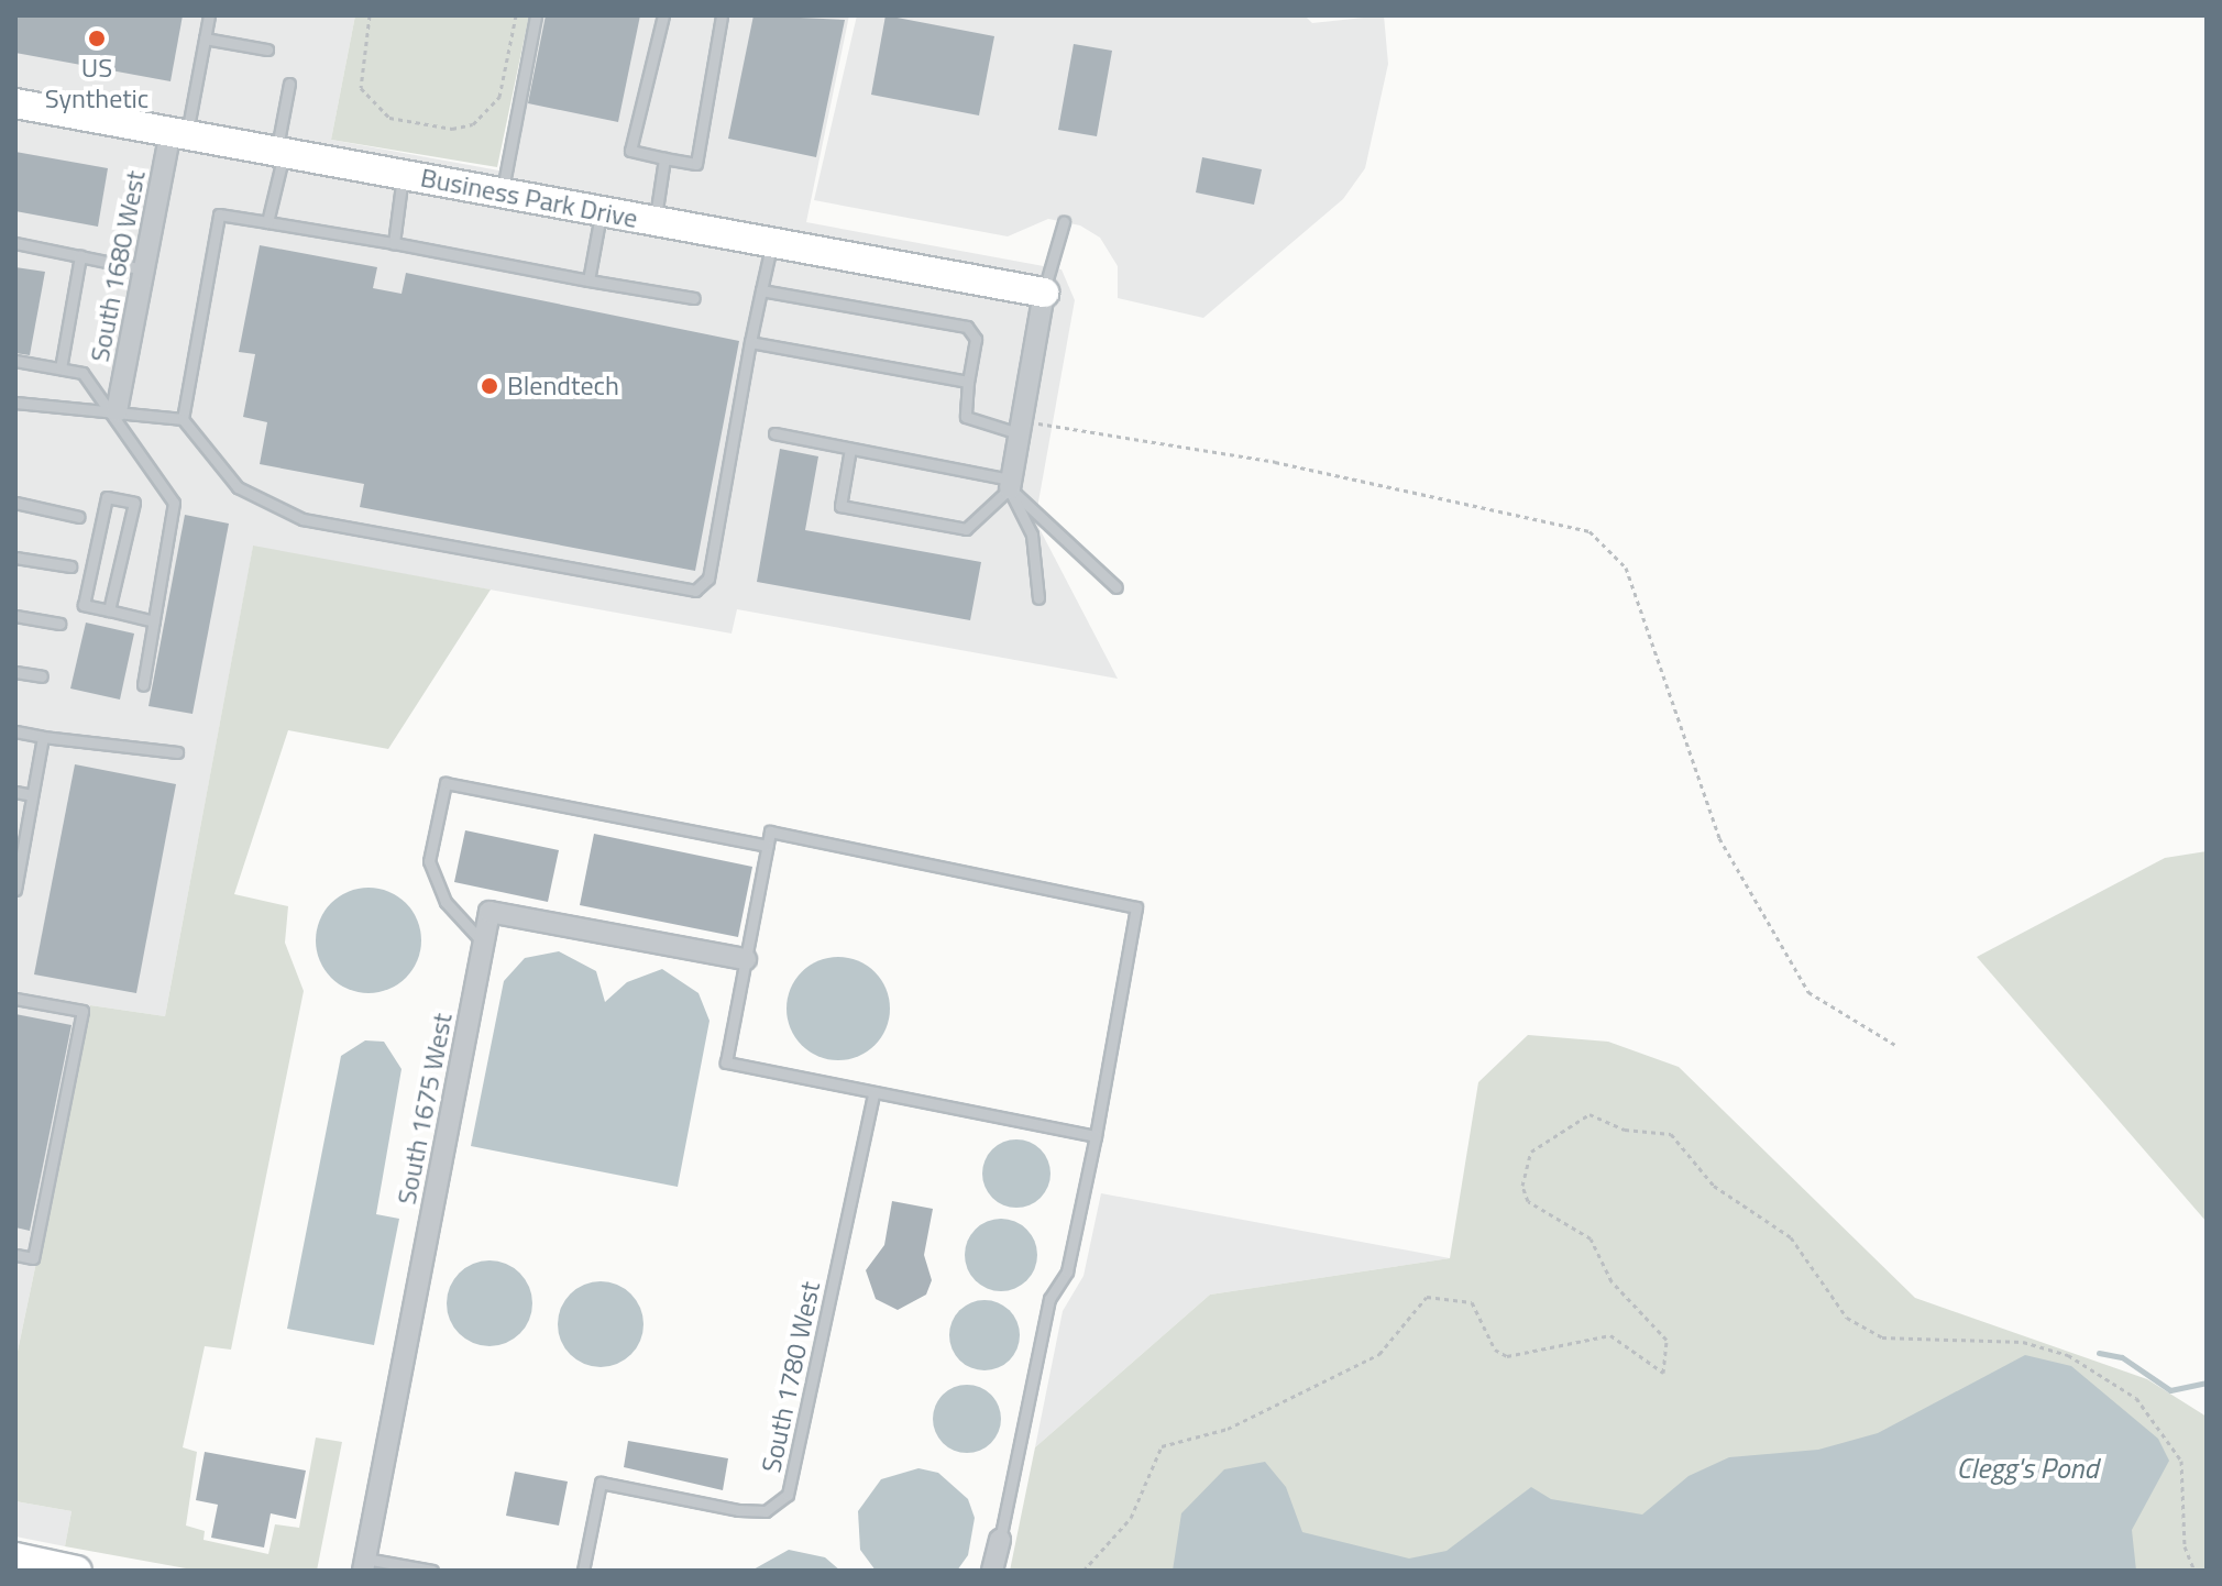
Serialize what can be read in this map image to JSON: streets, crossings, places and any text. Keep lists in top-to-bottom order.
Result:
{
  "streets": {
    "street": ["Business Park Drive", "South 1680 West", "South 1675 West"],
    "lane": ["South 1780 West"]
  },
  "crossings": [
    ["Business Park Drive", "South 1680 West"]
  ],
  "water": ["Clegg's Pond"],
  "places": ["US Synthetic", "Blendtech"]
}
